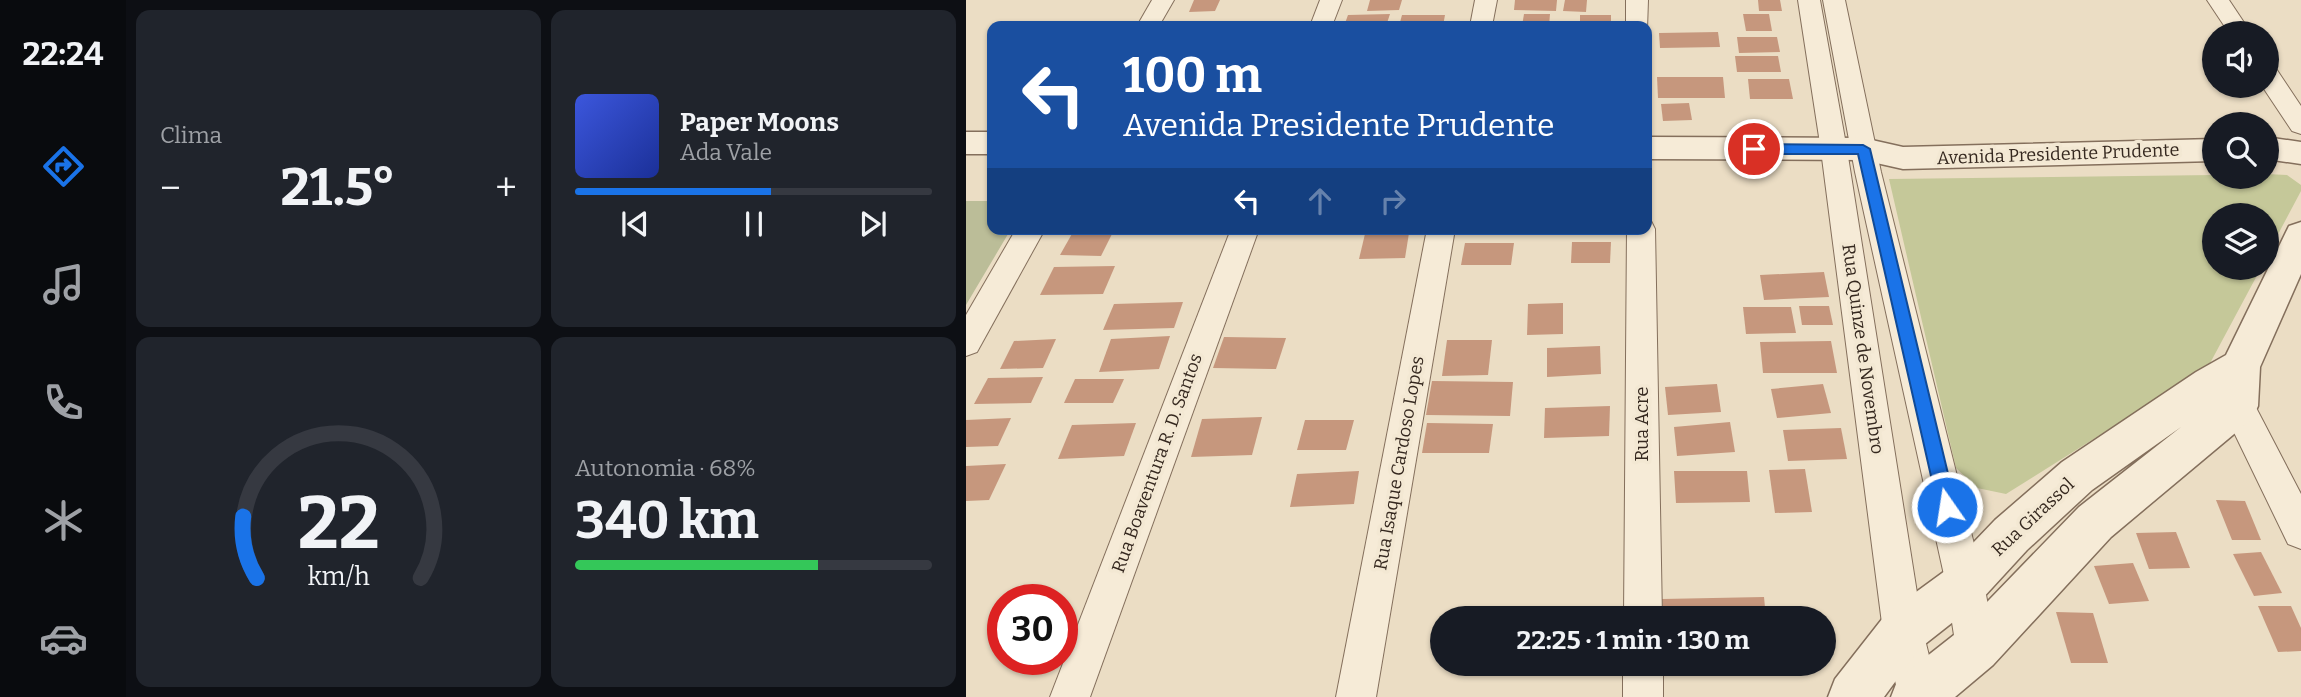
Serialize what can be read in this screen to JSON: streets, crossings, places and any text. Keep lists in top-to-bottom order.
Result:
{
  "streets": {
    "street": [
      "Avenida Presidente Prudente",
      "Rua Quinze de Novembro",
      "Rua Acre",
      "Rua Boaventura R. D. Santos",
      "Rua Isaque Cardoso Lopes",
      "Rua Girassol"
    ]
  },
  "crossings": [
    ["Avenida Presidente Prudente", "Rua Quinze de Novembro"],
    ["Rua Quinze de Novembro", "Rua Girassol"]
  ],
  "page": {
    "tabs": "22:24",
    "tile": [
      "Clima",
      ["Autonomia · 68%", "340 km"]
    ],
    "turn": ["100 m", "Avenida Presidente Prudente"],
    "song": ["Paper Moons", "Ada Vale"],
    "heat": ["−", "21.5°", "+"],
    "limit": "30",
    "trip": "22:25 · 1 min · 130 m",
    "gauge": ["22", "km/h"]
  }
}
